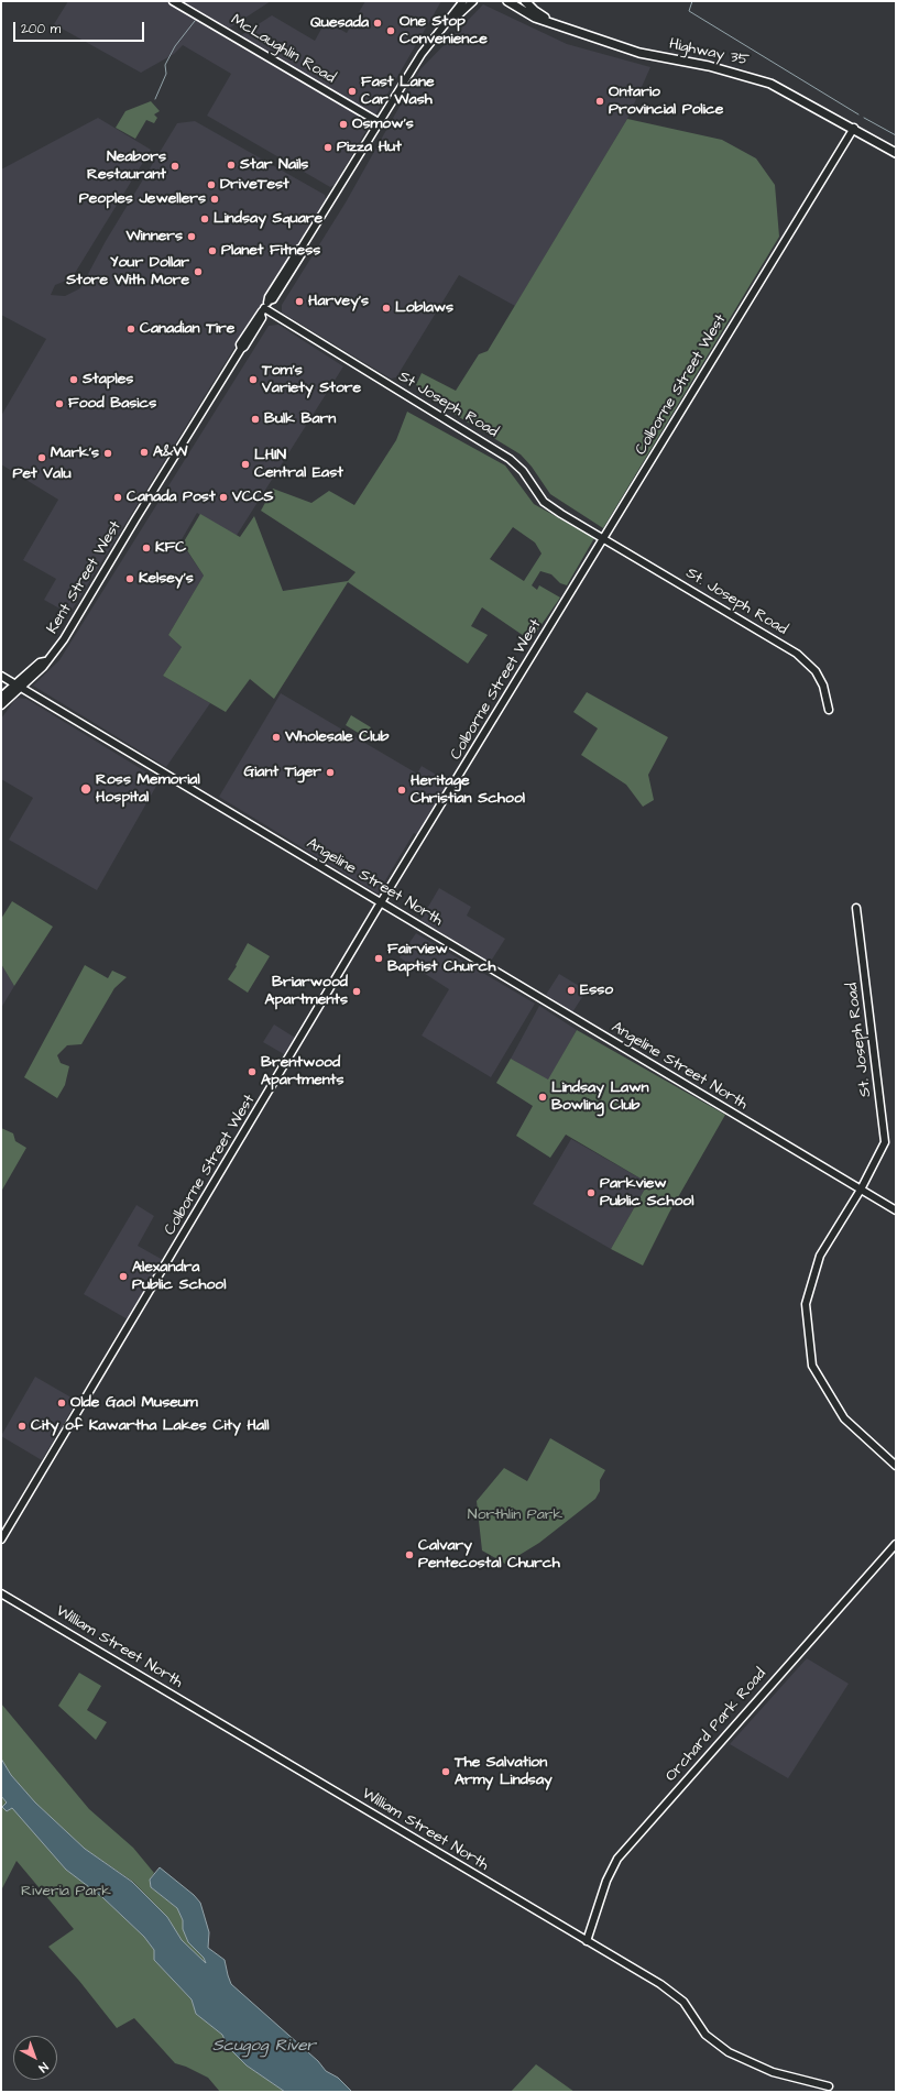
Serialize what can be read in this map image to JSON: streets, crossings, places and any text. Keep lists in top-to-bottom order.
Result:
{
  "streets": {
    "main road": ["Highway 35"],
    "street": [
      "McLaughlin Road",
      "Colborne Street West",
      "St Joseph Road",
      "Kent Street West",
      "St. Joseph Road",
      "Angeline Street North",
      "William Street North",
      "Orchard Park Road"
    ]
  },
  "crossings": [
    ["McLaughlin Road", "Kent Street West"],
    ["Highway 35", "Colborne Street West"],
    ["Colborne Street West", "St Joseph Road"],
    ["Colborne Street West", "St. Joseph Road"],
    ["Colborne Street West", "Angeline Street North"],
    ["St Joseph Road", "Kent Street West"],
    ["St Joseph Road", "St. Joseph Road"],
    ["Kent Street West", "Angeline Street North"],
    ["St. Joseph Road", "Angeline Street North"],
    ["William Street North", "Orchard Park Road"]
  ],
  "water": ["Scugog River"],
  "parks": ["Northlin Park", "Riveria Park"],
  "places": [
    "Quesada",
    "One Stop Convenience",
    "Fast Lane Car Wash",
    "Ontario Provincial Police",
    "Osmow's",
    "Pizza Hut",
    "Star Nails",
    "Neabors Restaurant",
    "DriveTest",
    "Peoples Jewellers",
    "Lindsay Square",
    "Winners",
    "Planet Fitness",
    "Your Dollar Store With More",
    "Harvey's",
    "Loblaws",
    "Canadian Tire",
    "Staples",
    "Tom's Variety Store",
    "Food Basics",
    "Bulk Barn",
    "A&W",
    "Mark's",
    "Pet Valu",
    "LHIN Central East",
    "Canada Post",
    "VCCS",
    "KFC",
    "Kelsey's",
    "Wholesale Club",
    "Giant Tiger",
    "Ross Memorial Hospital",
    "Heritage Christian School",
    "Fairview Baptist Church",
    "Esso",
    "Briarwood Apartments",
    "Brentwood Apartments",
    "Lindsay Lawn Bowling Club",
    "Parkview Public School",
    "Alexandra Public School",
    "Olde Gaol Museum",
    "City of Kawartha Lakes City Hall",
    "Calvary Pentecostal Church",
    "The Salvation Army Lindsay"
  ],
  "scale_bar": "200 m",
  "north": "bottom right"
}
